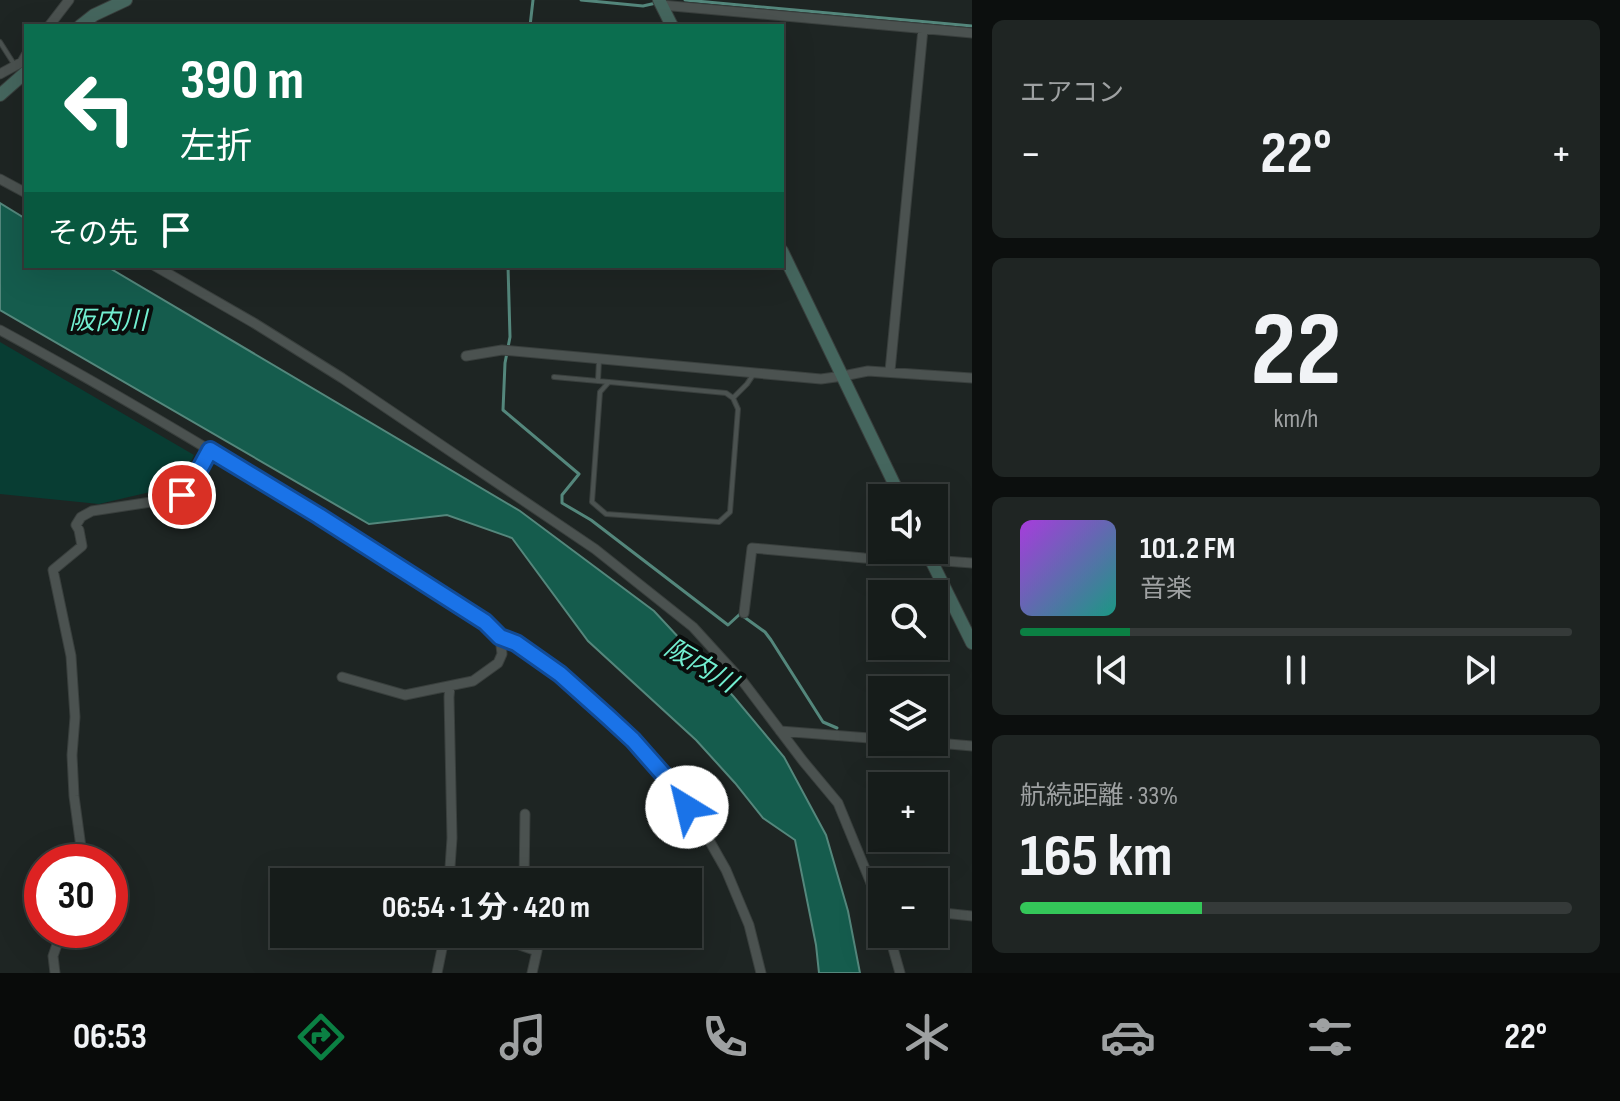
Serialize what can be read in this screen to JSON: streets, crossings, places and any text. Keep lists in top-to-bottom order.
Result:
{
  "water": ["阪内川"],
  "page": {
    "tile": [
      "エアコン",
      ["22", "km/h"],
      ["航続距離 · 33%", "165 km"]
    ],
    "turn": ["390 m", "左折"],
    "heat": ["−", "22°", "+"],
    "then": "その先",
    "map_buttons": ["+", "−"],
    "song": ["101.2 FM", "音楽"],
    "limit": "30",
    "trip": "06:54 · 1 分 · 420 m",
    "tabs": ["06:53", "22°"]
  }
}
